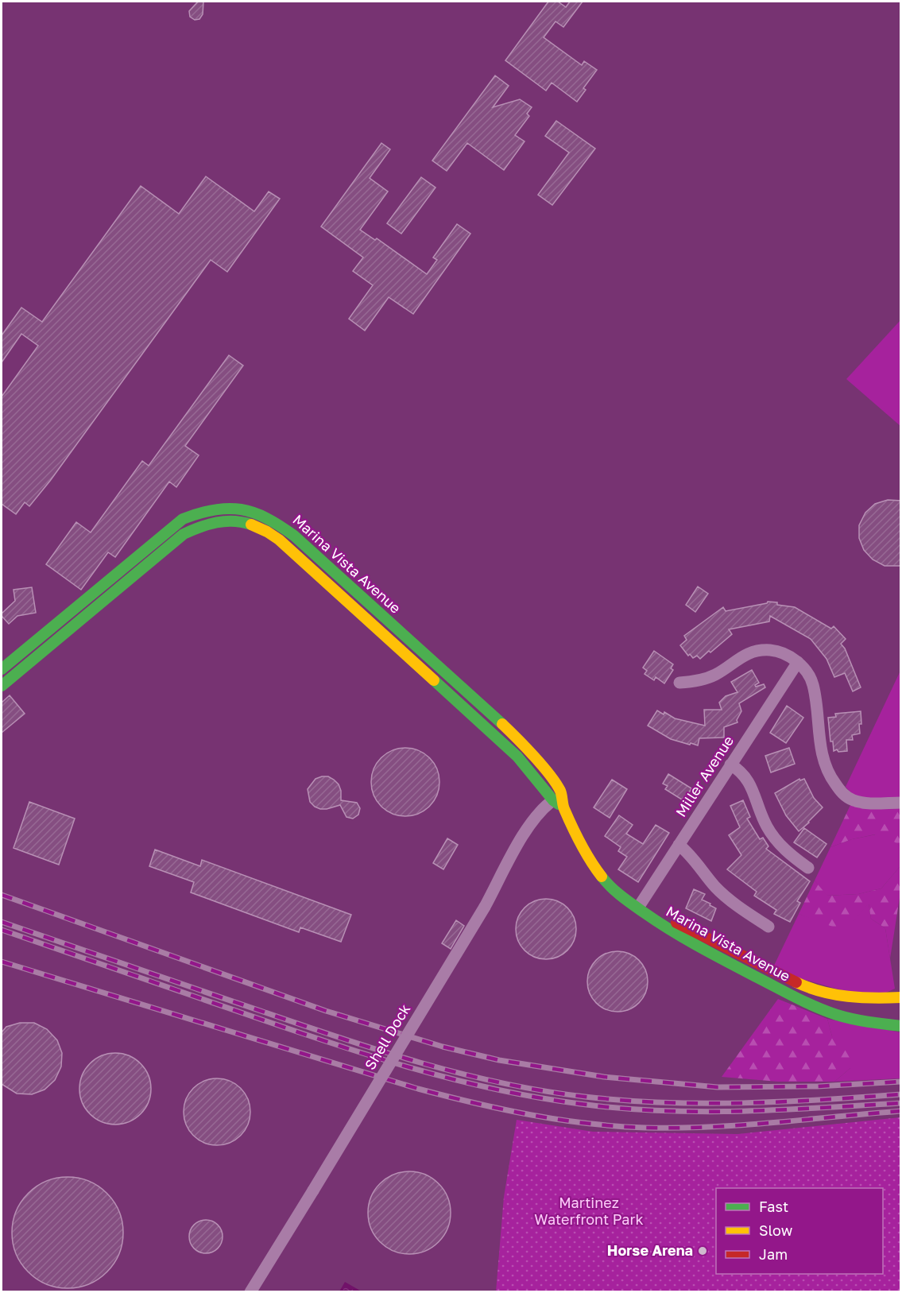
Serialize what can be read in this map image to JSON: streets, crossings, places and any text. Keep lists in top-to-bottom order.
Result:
{
  "streets": {
    "main road": ["Marina Vista Avenue"],
    "street": ["Miller Avenue", "Shell Dock"]
  },
  "crossings": [
    ["Marina Vista Avenue", "Miller Avenue"],
    ["Marina Vista Avenue", "Shell Dock"]
  ],
  "parks": ["Martinez Waterfront Park"],
  "places": ["Horse Arena"],
  "legend": ["Fast", "Slow", "Jam"]
}
